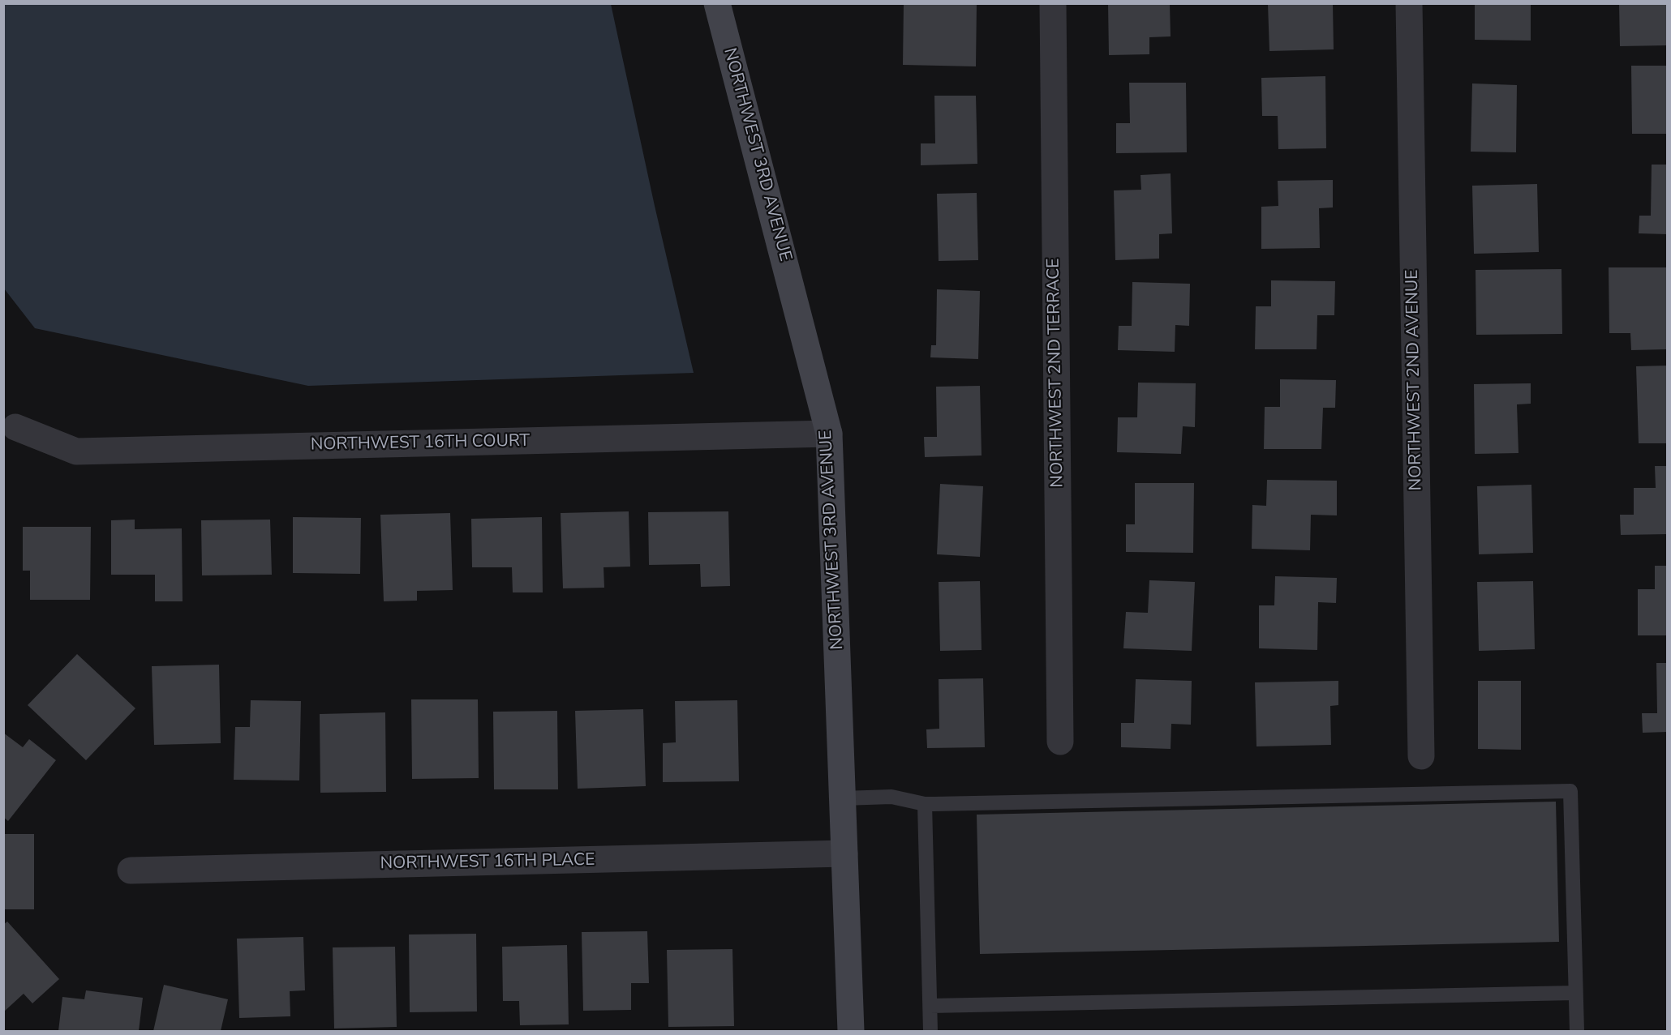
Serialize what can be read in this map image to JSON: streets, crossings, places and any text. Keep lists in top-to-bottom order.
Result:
{
  "streets": {
    "street": [
      "NORTHWEST 3RD AVENUE",
      "NORTHWEST 2ND TERRACE",
      "NORTHWEST 2ND AVENUE",
      "NORTHWEST 16TH COURT",
      "NORTHWEST 16TH PLACE"
    ]
  },
  "crossings": [
    ["NORTHWEST 3RD AVENUE", "NORTHWEST 16TH COURT"],
    ["NORTHWEST 3RD AVENUE", "NORTHWEST 16TH PLACE"]
  ]
}
